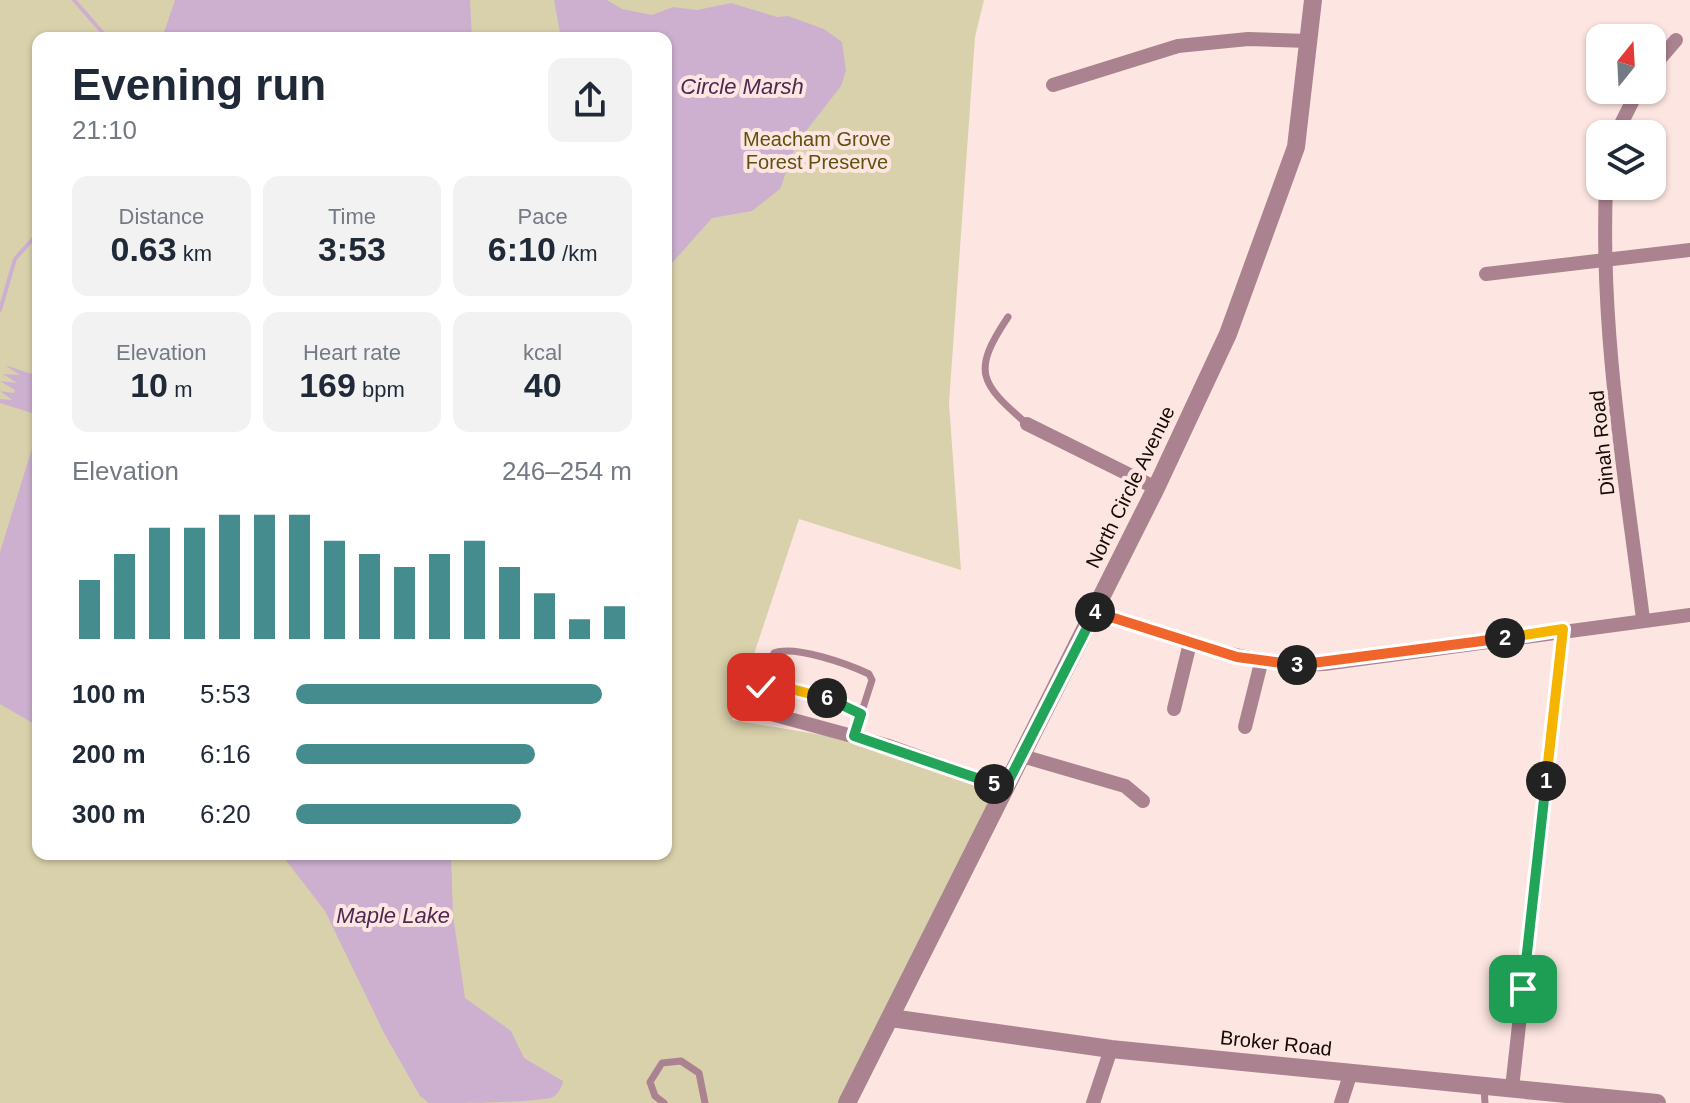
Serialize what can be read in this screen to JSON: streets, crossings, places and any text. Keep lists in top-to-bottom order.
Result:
{
  "streets": {
    "street": ["Dinah Road", "North Circle Avenue", "Broker Road"]
  },
  "crossings": [
    ["North Circle Avenue", "Broker Road"]
  ],
  "water": ["Circle Marsh", "Maple Lake"],
  "parks": ["Meacham Grove Forest Preserve"],
  "north": "top",
  "page": {
    "heading": ["Evening run", "21:10"],
    "stats": [
      ["Distance", "0.63 km"],
      ["Time", "3:53"],
      ["Pace", "6:10 /km"],
      ["Elevation", "10 m"],
      ["Heart rate", "169 bpm"],
      ["kcal", "40"]
    ],
    "chart": ["Elevation", "246–254 m"],
    "pins": [
      "4",
      "2",
      "3",
      "6",
      "1",
      "5"
    ],
    "list": [
      {
        "name": "100 m",
        "note": "5:53"
      },
      {
        "name": "200 m",
        "note": "6:16"
      },
      {
        "name": "300 m",
        "note": "6:20"
      }
    ]
  }
}
